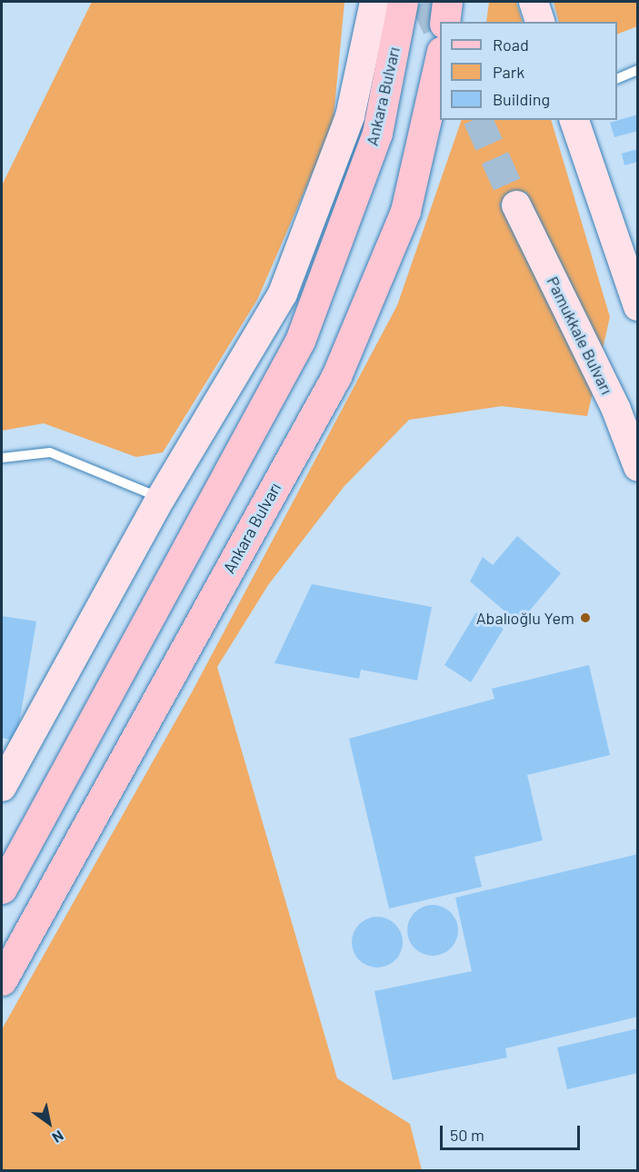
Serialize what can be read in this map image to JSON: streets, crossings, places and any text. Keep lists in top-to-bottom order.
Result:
{
  "streets": {
    "main road": ["Ankara Bulvarı", "Pamukkale Bulvarı"]
  },
  "places": ["Abalıoğlu Yem"],
  "legend": ["Road", "Park", "Building"],
  "scale_bar": "50 m",
  "north": "bottom right"
}
